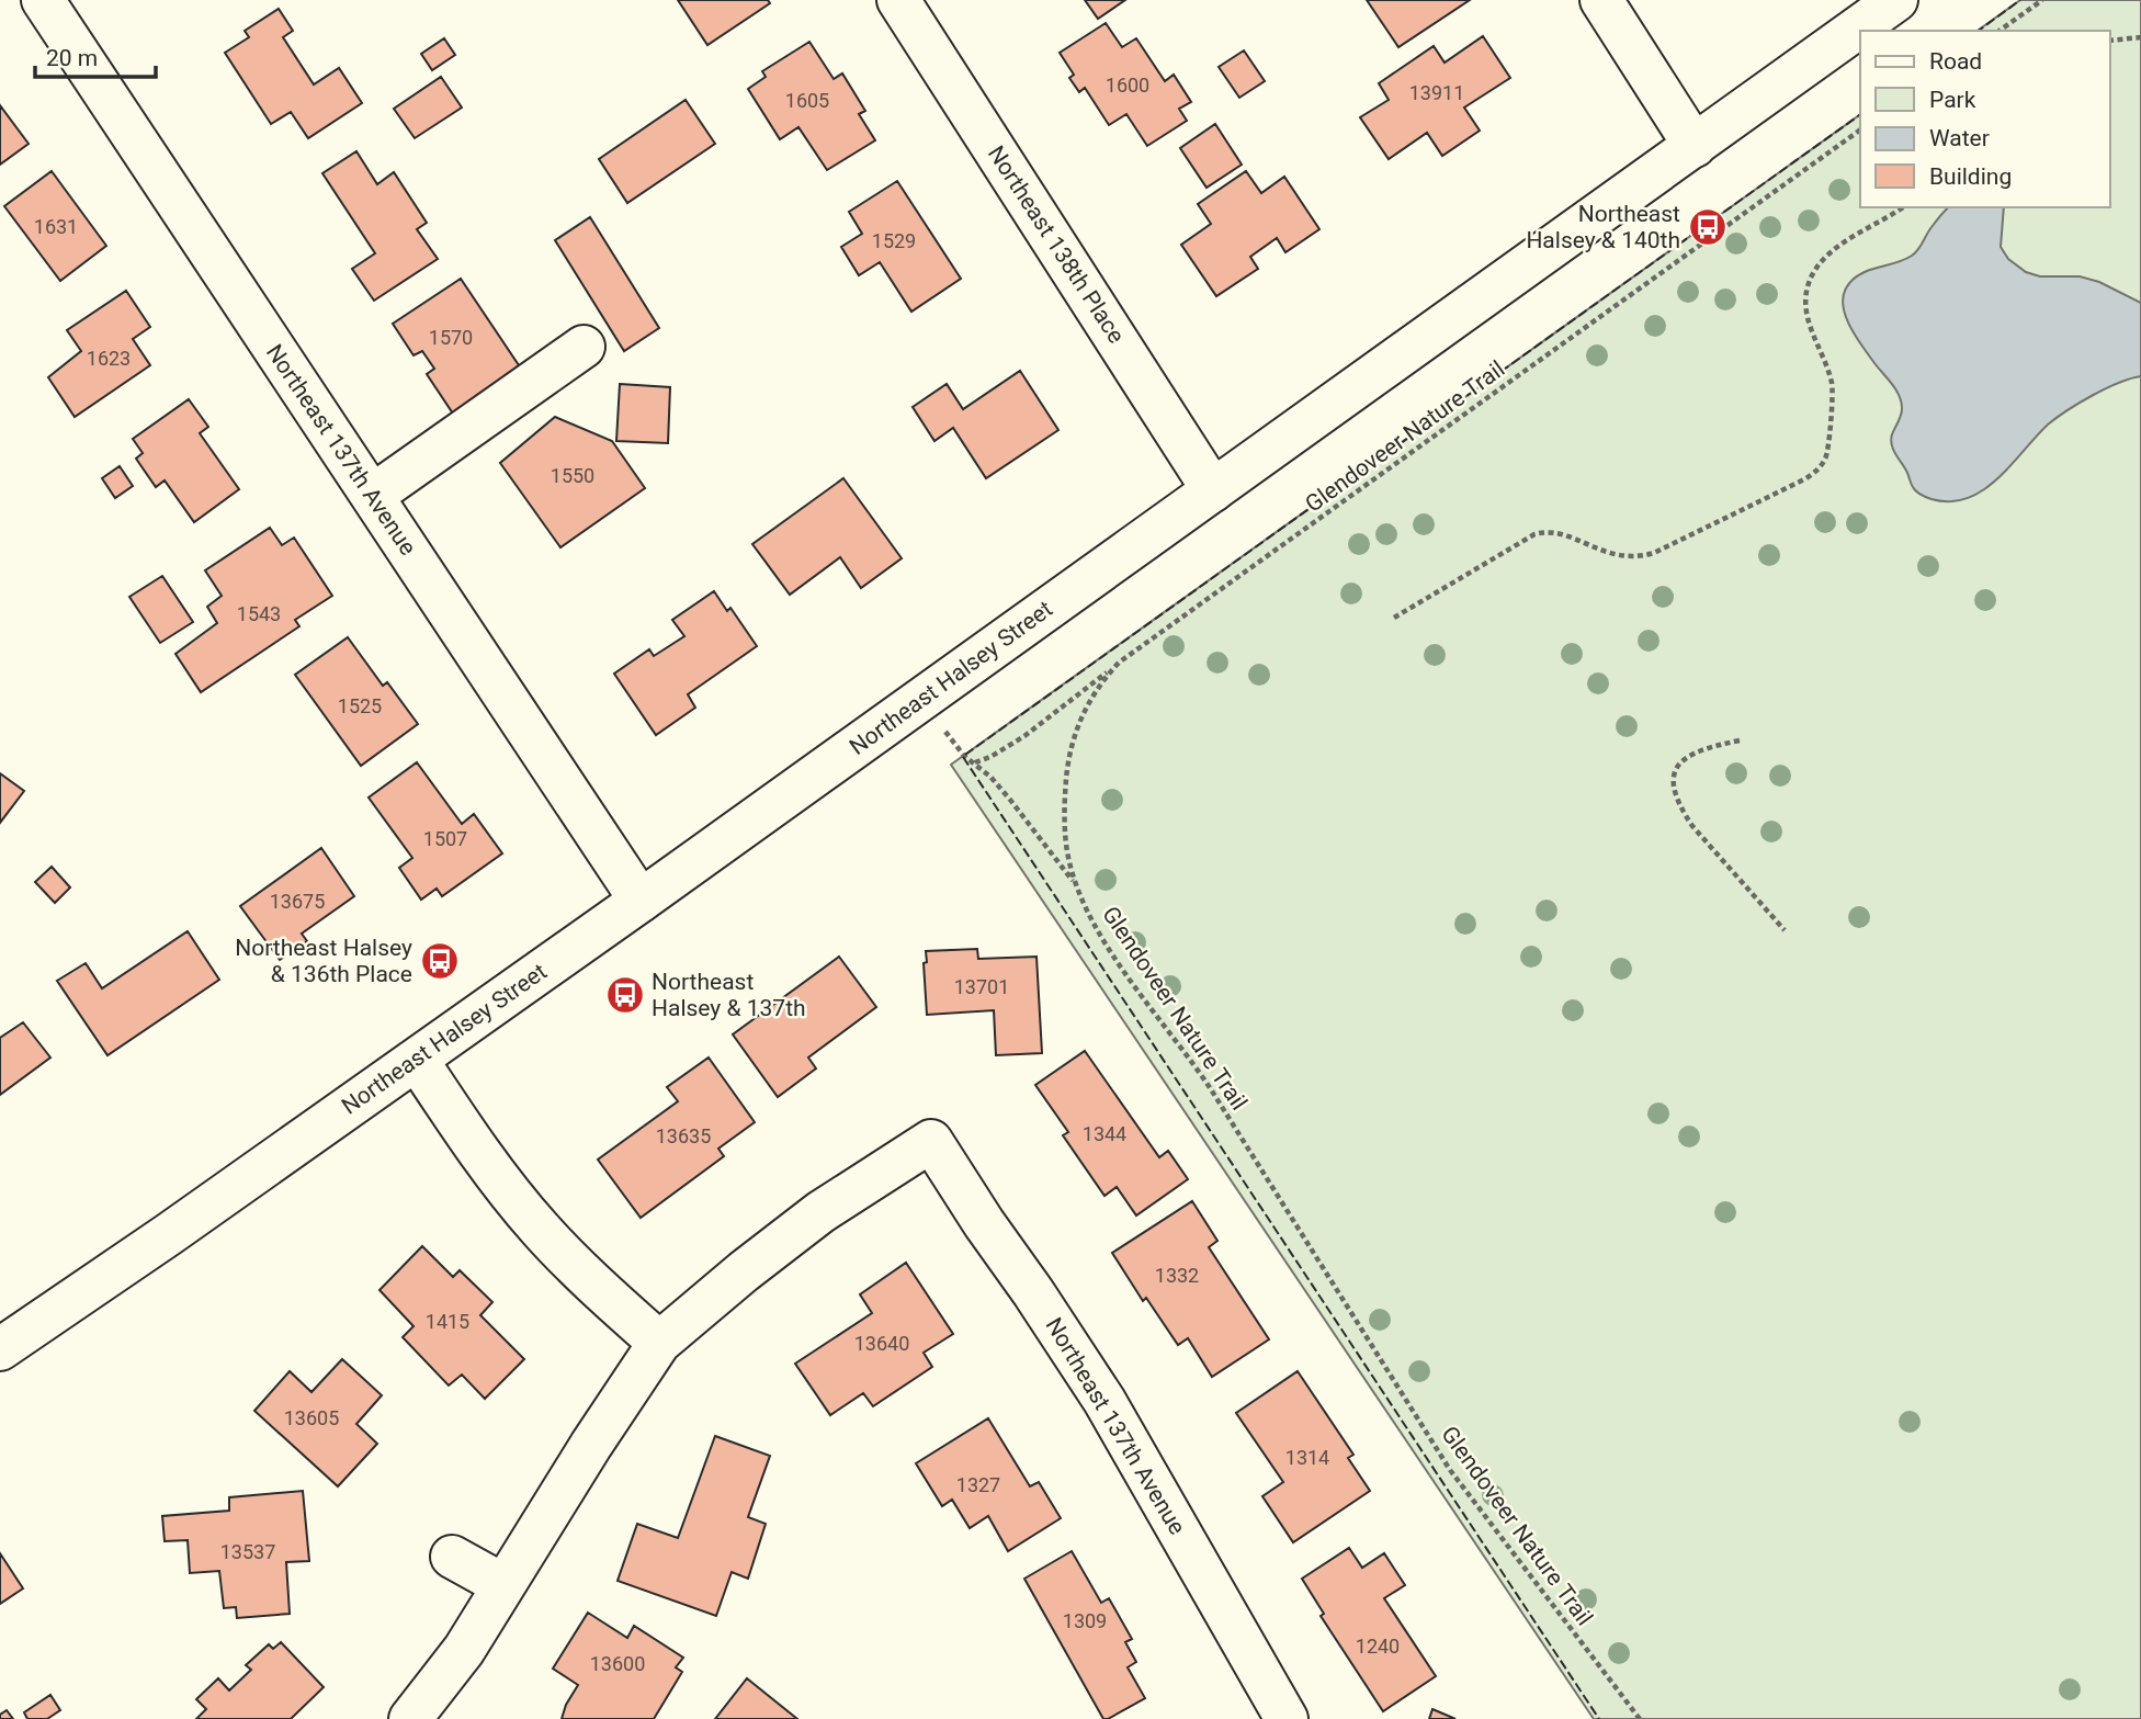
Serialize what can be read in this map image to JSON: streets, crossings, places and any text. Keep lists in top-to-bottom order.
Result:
{
  "streets": {
    "street": ["Northeast 138th Place", "Northeast 137th Avenue", "Northeast Halsey Street"],
    "path": ["Glendoveer Nature Trail"]
  },
  "crossings": [
    ["Northeast 138th Place", "Northeast Halsey Street"],
    ["Northeast 137th Avenue", "Northeast Halsey Street"]
  ],
  "places": {
    "bus stop": ["Northeast Halsey & 140th", "Northeast Halsey & 136th Place", "Northeast Halsey & 137th"]
  },
  "house_numbers": [
    "1600",
    "13911",
    "1605",
    "1631",
    "1529",
    "1570",
    "1623",
    "1550",
    "1543",
    "1525",
    "1507",
    "13675",
    "13701",
    "1344",
    "13635",
    "1332",
    "1415",
    "13640",
    "13605",
    "1314",
    "1327",
    "13537",
    "1309",
    "1240",
    "13600"
  ],
  "legend": [
    "Road",
    "Park",
    "Water",
    "Building"
  ],
  "scale_bar": "20 m"
}
